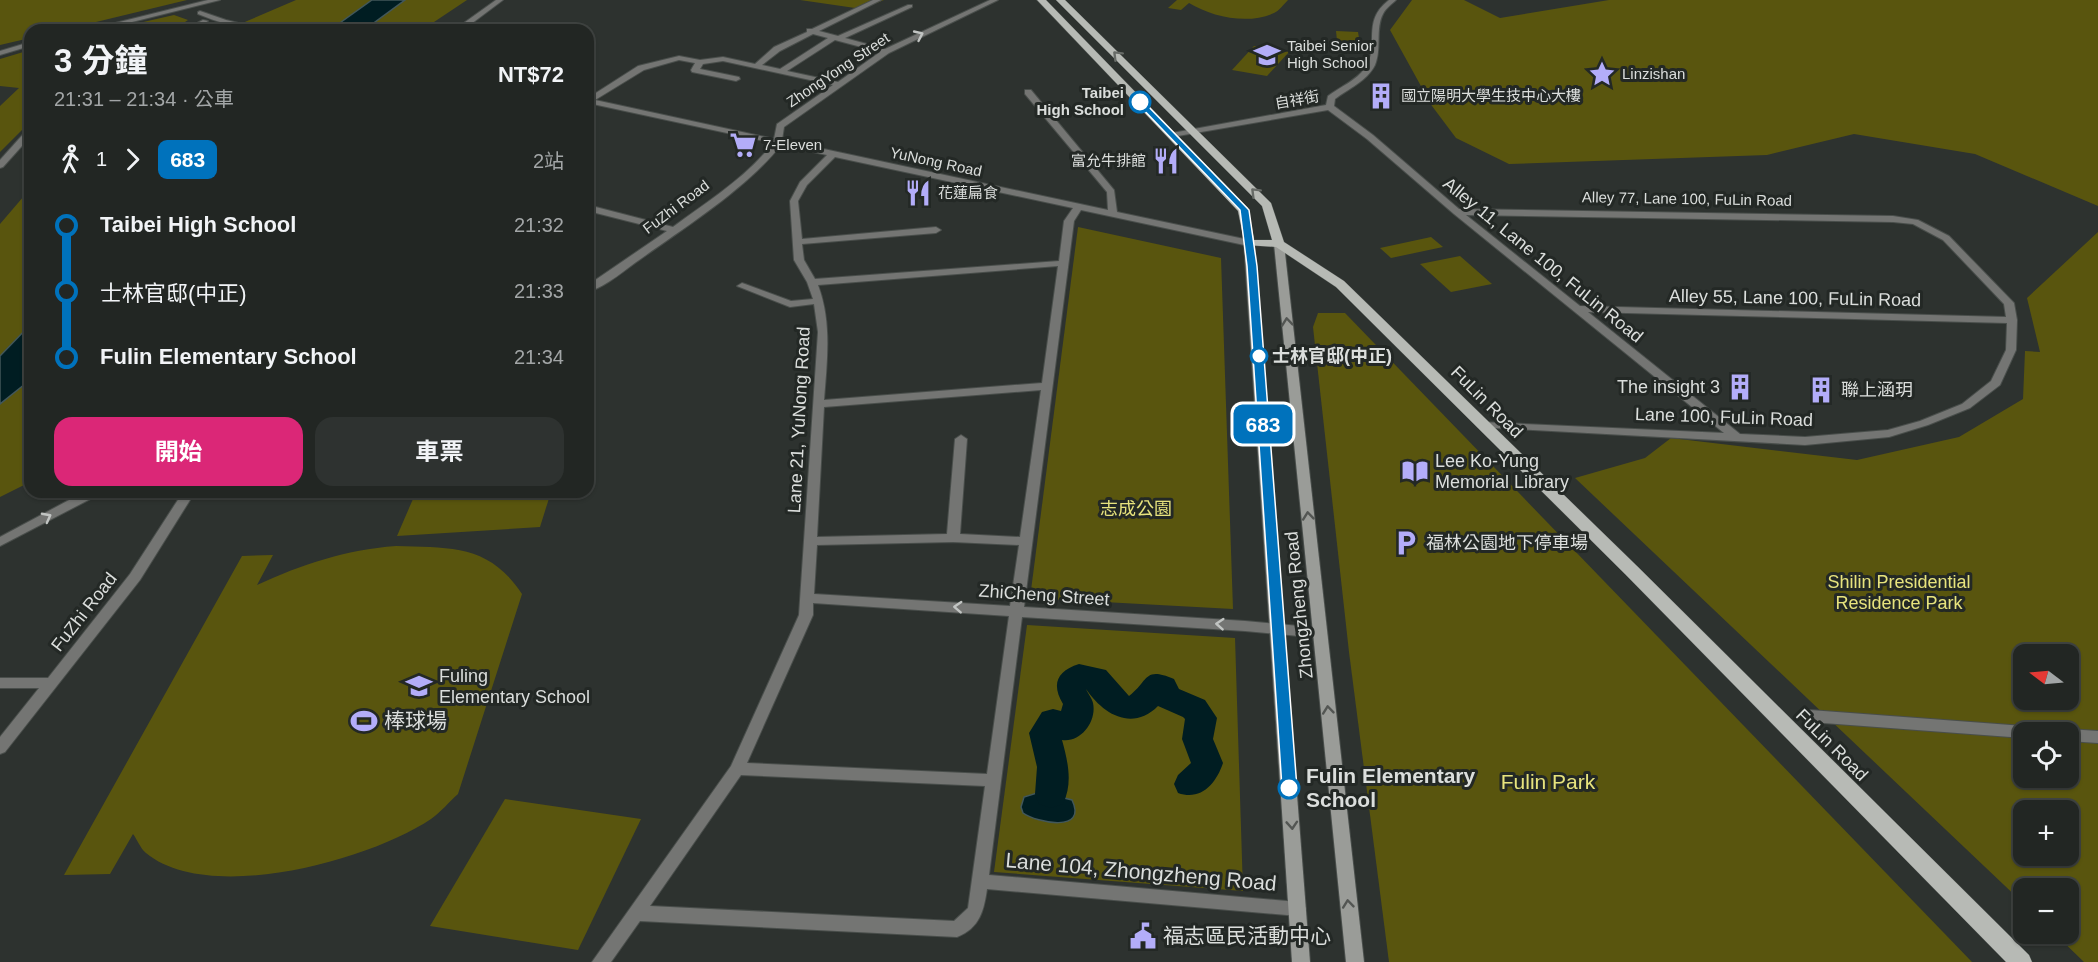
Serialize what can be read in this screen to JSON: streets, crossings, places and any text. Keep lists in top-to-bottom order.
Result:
{
  "streets": {
    "main road": ["YuNong Road", "FuLin Road", "Zhongzheng Road"],
    "street": [
      "ZhongYong Street",
      "自祥街",
      "Alley 77, Lane 100, FuLin Road",
      "FuZhi Road",
      "Alley 11, Lane 100, FuLin Road",
      "Alley 55, Lane 100, FuLin Road",
      "Lane 100, FuLin Road",
      "Lane 21, YuNong Road",
      "ZhiCheng Street",
      "Lane 104, Zhongzheng Road"
    ]
  },
  "crossings": [
    ["ZhongYong Street", "YuNong Road"],
    ["ZhongYong Street", "FuZhi Road"],
    ["自祥街", "Alley 11, Lane 100, FuLin Road"],
    ["YuNong Road", "FuZhi Road"],
    ["YuNong Road", "FuLin Road"],
    ["YuNong Road", "Lane 21, YuNong Road"],
    ["YuNong Road", "Zhongzheng Road"],
    ["YuNong Road", "Lane 104, Zhongzheng Road"],
    ["Alley 77, Lane 100, FuLin Road", "Alley 11, Lane 100, FuLin Road"],
    ["Alley 77, Lane 100, FuLin Road", "Lane 100, FuLin Road"],
    ["Alley 11, Lane 100, FuLin Road", "Alley 55, Lane 100, FuLin Road"],
    ["Alley 11, Lane 100, FuLin Road", "Lane 100, FuLin Road"],
    ["Alley 55, Lane 100, FuLin Road", "Lane 100, FuLin Road"],
    ["FuLin Road", "Lane 100, FuLin Road"],
    ["FuLin Road", "Zhongzheng Road"],
    ["Lane 21, YuNong Road", "ZhiCheng Street"],
    ["Lane 21, YuNong Road", "Lane 104, Zhongzheng Road"],
    ["ZhiCheng Street", "Zhongzheng Road"],
    ["ZhiCheng Street", "Lane 104, Zhongzheng Road"],
    ["Zhongzheng Road", "Lane 104, Zhongzheng Road"]
  ],
  "parks": ["志成公園", "Shilin Presidential Residence Park", "Fulin Park"],
  "places": {
    "school or university": ["Taibei Senior High School", "Fuling Elementary School"],
    "place": ["Linzishan"],
    "building": ["國立陽明大學生技中心大樓", "The insight 3", "聯上涵玥"],
    "other": ["Taibei High School", "士林官邸(中正)", "Fulin Elementary School"],
    "supermarket": ["7-Eleven"],
    "restaurant": ["富允牛排館", "花蓮扁食"],
    "library": ["Lee Ko-Yung Memorial Library"],
    "parking": ["福林公園地下停車場"],
    "sports": ["棒球場"],
    "public building": ["福志區民活動中心"]
  },
  "lines": ["bus line 683"],
  "north": "left",
  "page": {
    "on_map": "683",
    "heading": ["3 分鐘", "21:31 – 21:34 · 公車", "NT$72"],
    "legs": ["1", "683", "2站"],
    "list": [
      {
        "name": "Taibei High School",
        "value": "21:32"
      },
      {
        "name": "士林官邸(中正)",
        "value": "21:33"
      },
      {
        "name": "Fulin Elementary School",
        "value": "21:34"
      }
    ],
    "buttons": ["開始", "車票"],
    "map_buttons": ["+", "−"]
  }
}
